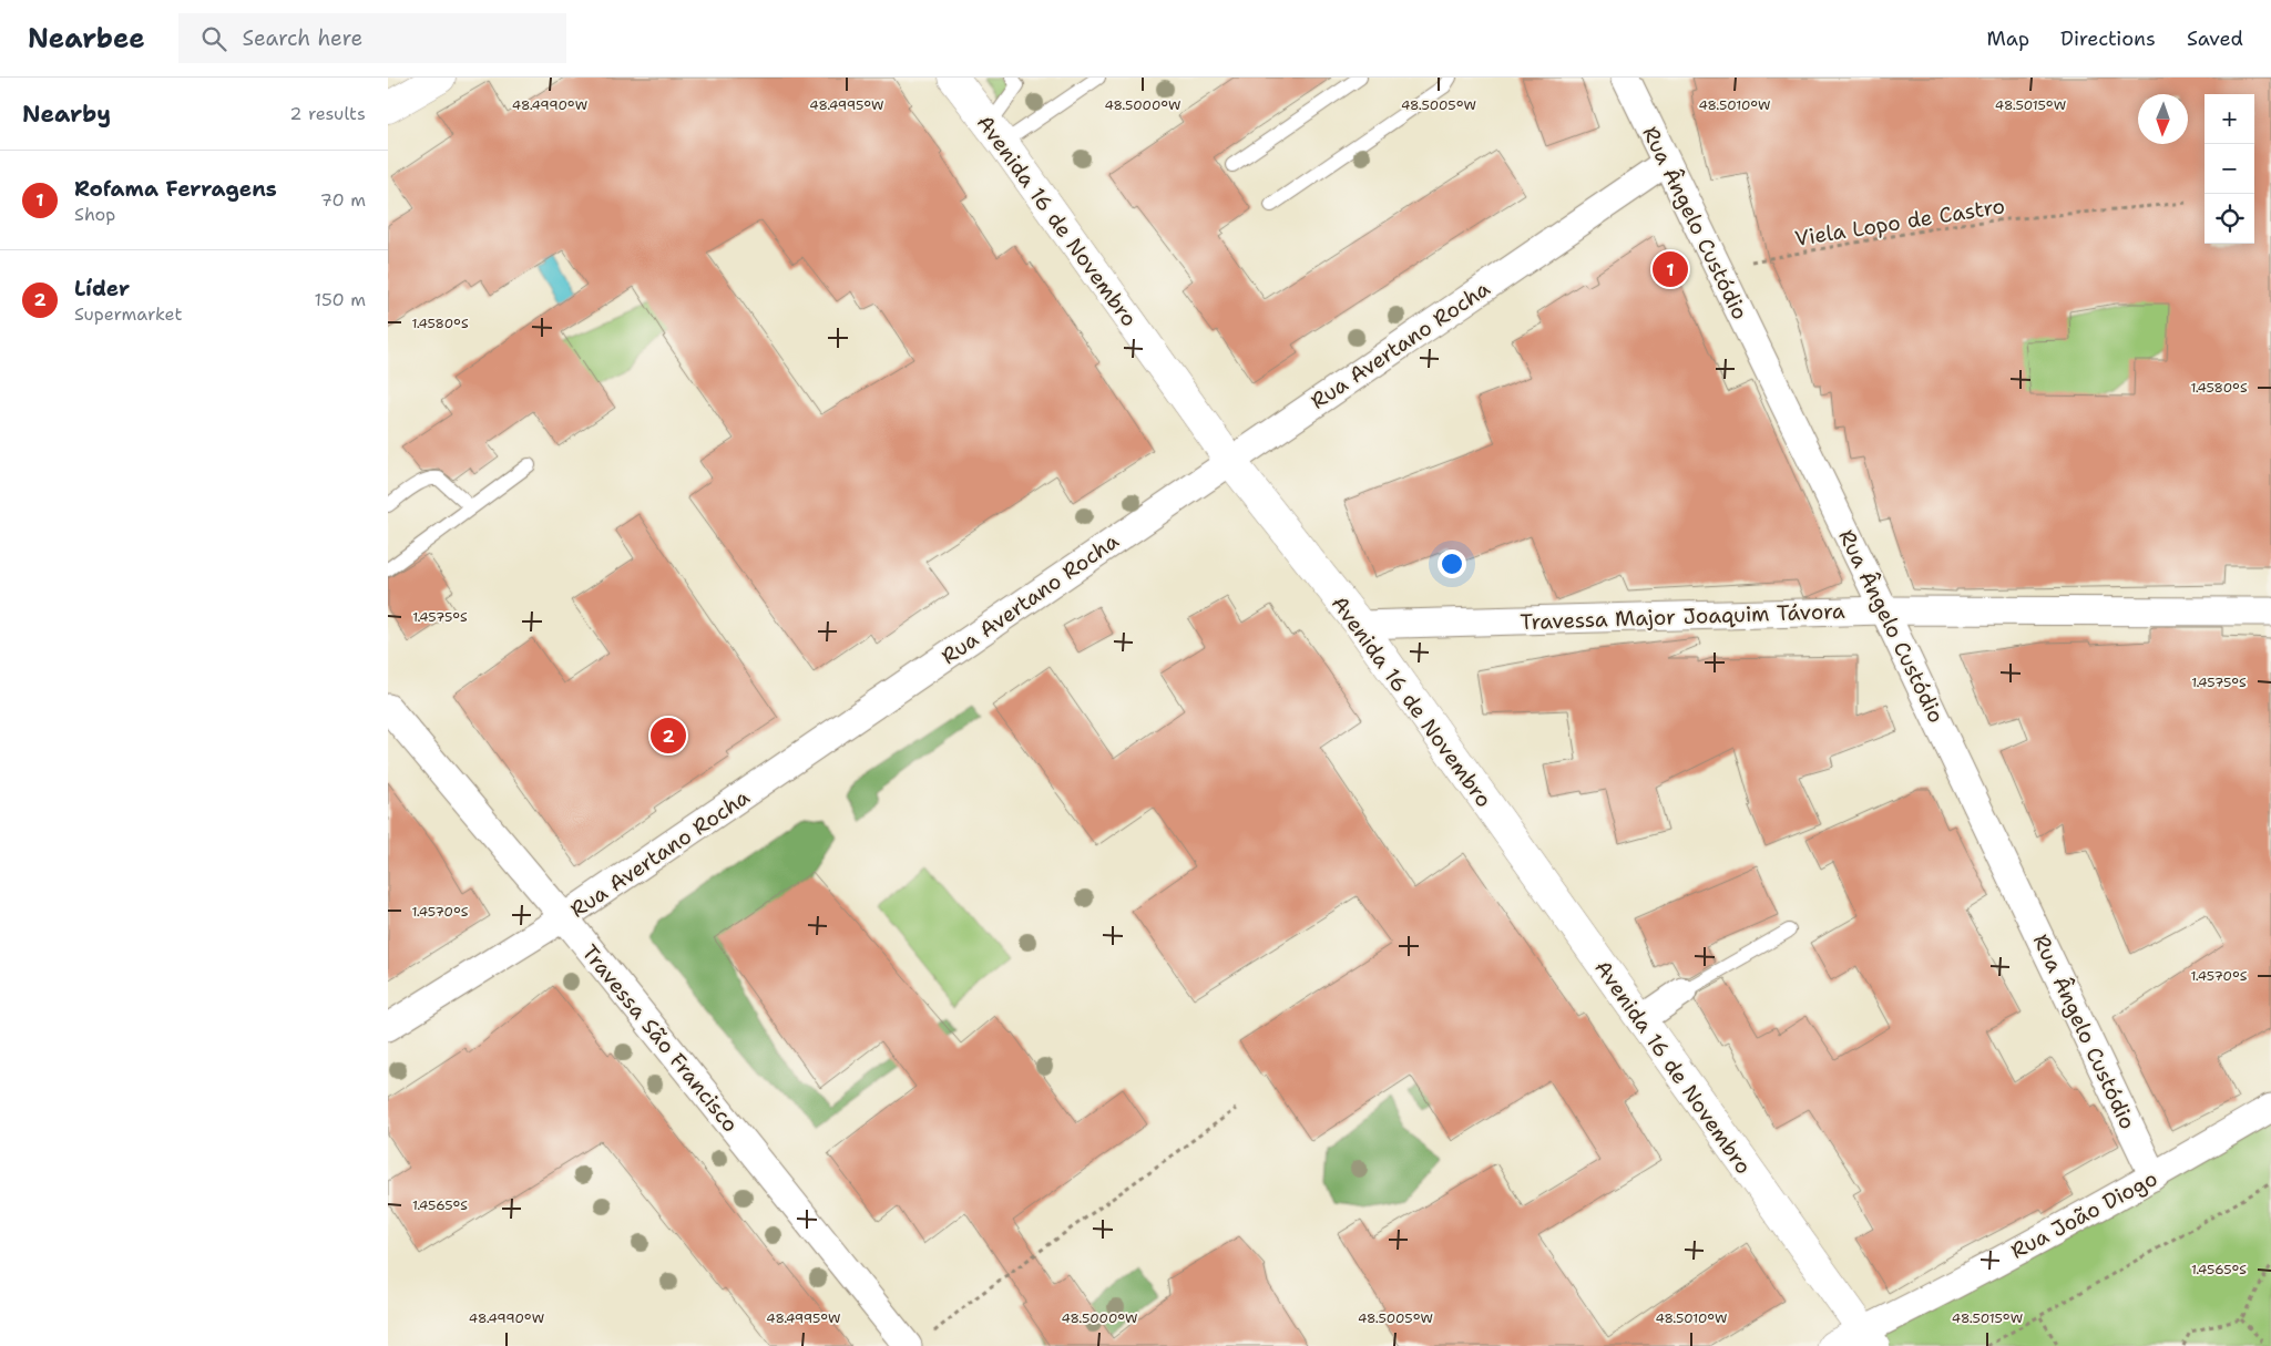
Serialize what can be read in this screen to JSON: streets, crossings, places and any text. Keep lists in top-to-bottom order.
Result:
{
  "streets": {
    "main road": ["Avenida 16 de Novembro", "Rua João Diogo"],
    "street": [
      "Rua Ângelo Custódio",
      "Rua Avertano Rocha",
      "Travessa Major Joaquim Távora",
      "Travessa São Francisco"
    ],
    "path": ["Viela Lopo de Castro"]
  },
  "crossings": [
    ["Avenida 16 de Novembro", "Rua Avertano Rocha"],
    ["Avenida 16 de Novembro", "Travessa Major Joaquim Távora"],
    ["Avenida 16 de Novembro", "Rua João Diogo"],
    ["Viela Lopo de Castro", "Rua Ângelo Custódio"],
    ["Rua Ângelo Custódio", "Rua Avertano Rocha"],
    ["Rua Ângelo Custódio", "Travessa Major Joaquim Távora"],
    ["Rua Ângelo Custódio", "Rua João Diogo"],
    ["Rua Avertano Rocha", "Travessa São Francisco"]
  ],
  "north": "bottom",
  "page": {
    "header": "Nearbee",
    "search": "Search here",
    "nav": ["Map", "Directions", "Saved"],
    "heading": ["Nearby", "2 results"],
    "map_buttons": ["+", "−"],
    "list": [
      {
        "mark": "1",
        "name": "Rofama Ferragens",
        "note": "Shop",
        "value": "70 m"
      },
      {
        "mark": "2",
        "name": "Líder",
        "note": "Supermarket",
        "value": "150 m"
      }
    ],
    "pins": ["1", "2"]
  },
  "coordinates": [
    "48.4990°W",
    "48.4995°W",
    "48.5000°W",
    "48.5005°W",
    "48.5010°W",
    "48.5015°W",
    "1.4580°S",
    "1.4575°S",
    "1.4570°S",
    "1.4565°S"
  ]
}
